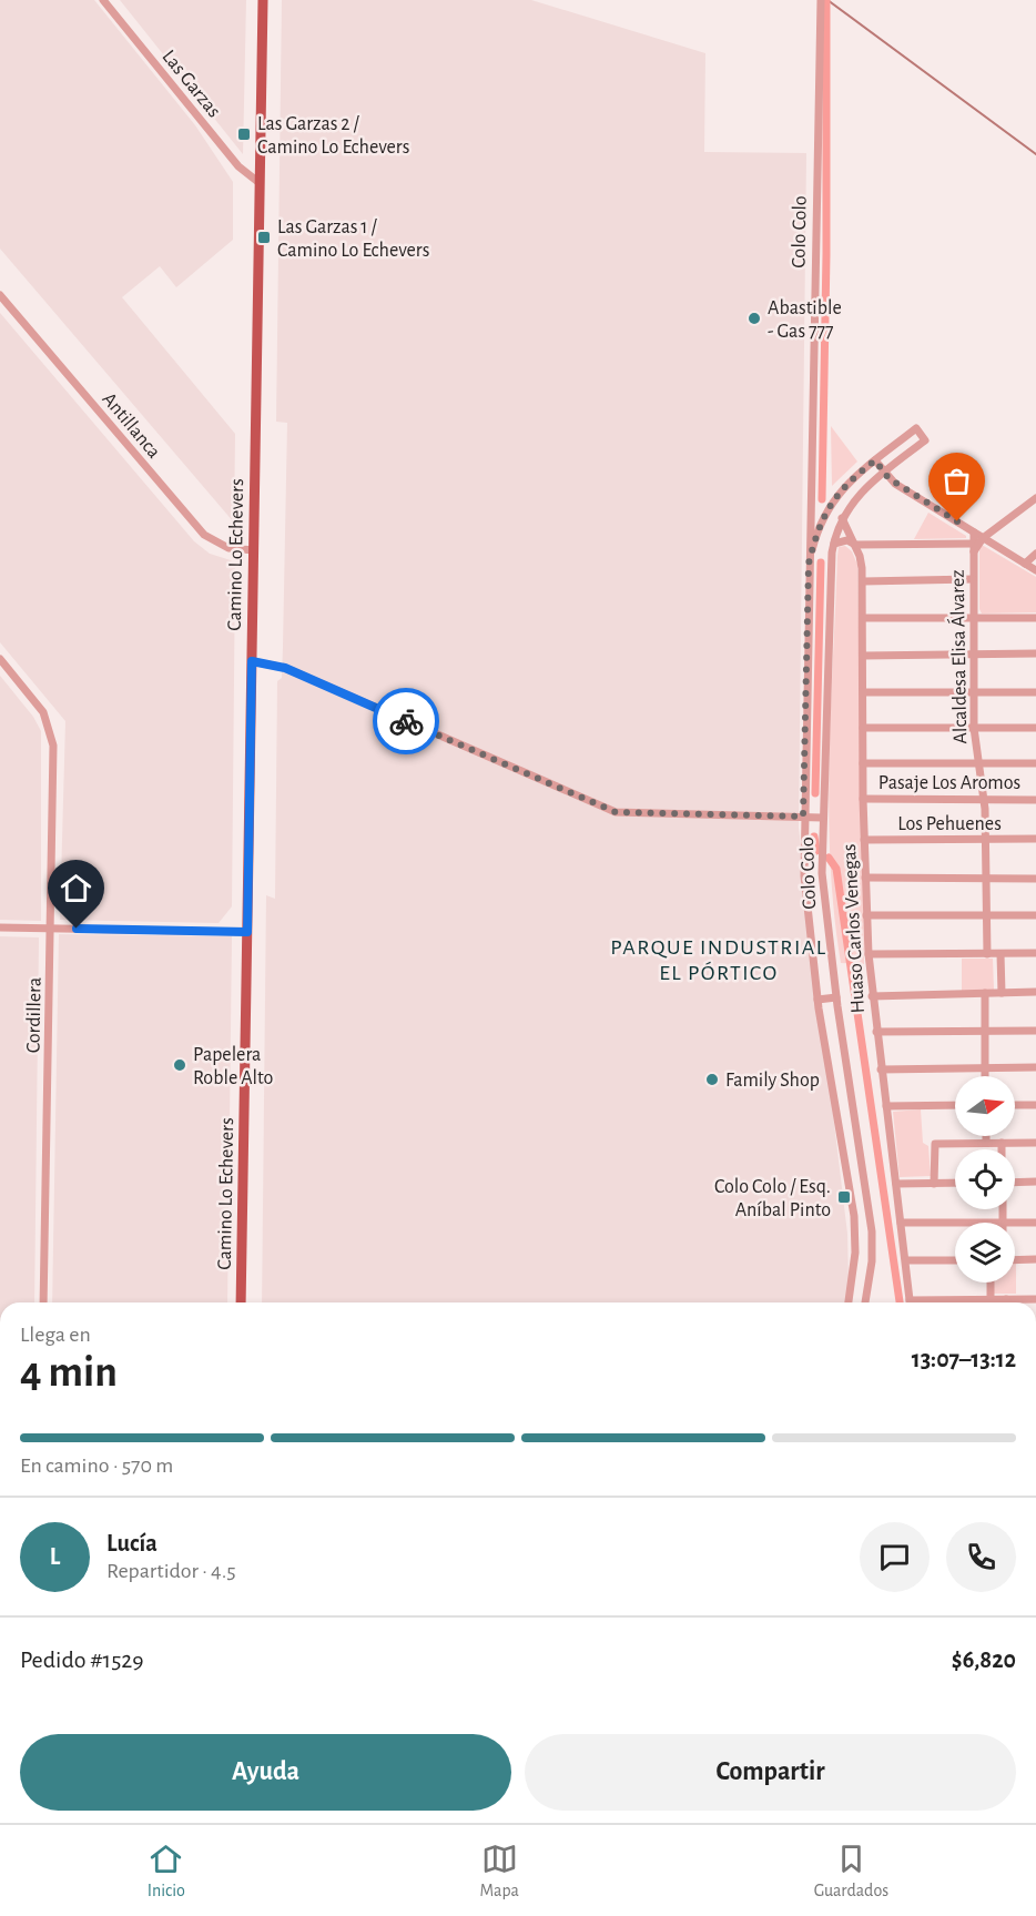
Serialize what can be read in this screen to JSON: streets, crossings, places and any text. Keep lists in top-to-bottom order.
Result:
{
  "streets": {
    "main road": ["Camino Lo Echevers"],
    "street": [
      "Las Garzas",
      "Colo Colo",
      "Antillanca",
      "Alcaldesa Elisa Álvarez",
      "Pasaje Los Aromos",
      "Los Pehuenes",
      "Huaso Carlos Venegas",
      "Cordillera"
    ]
  },
  "crossings": [
    ["Las Garzas", "Camino Lo Echevers"],
    ["Colo Colo", "Huaso Carlos Venegas"],
    ["Antillanca", "Camino Lo Echevers"],
    ["Alcaldesa Elisa Álvarez", "Pasaje Los Aromos"],
    ["Alcaldesa Elisa Álvarez", "Los Pehuenes"],
    ["Pasaje Los Aromos", "Huaso Carlos Venegas"],
    ["Los Pehuenes", "Huaso Carlos Venegas"]
  ],
  "districts": ["PARQUE INDUSTRIAL EL PÓRTICO"],
  "places": {
    "transit": ["Las Garzas 2 / Camino Lo Echevers", "Las Garzas 1 / Camino Lo Echevers", "Colo Colo / Esq. Aníbal Pinto"],
    "other": ["Abastible - Gas 777", "Papelera Roble Alto", "Family Shop"]
  },
  "north": "right",
  "page": {
    "heading": ["4 min", "Llega en", "13:07–13:12"],
    "panel": [
      "Lucía",
      "Repartidor · 4.5",
      "Pedido #1529",
      "$6,820"
    ],
    "bar": "En camino · 570 m",
    "round": "L",
    "buttons": ["Ayuda", "Compartir"],
    "tabs": ["Inicio", "Mapa", "Guardados"]
  }
}
